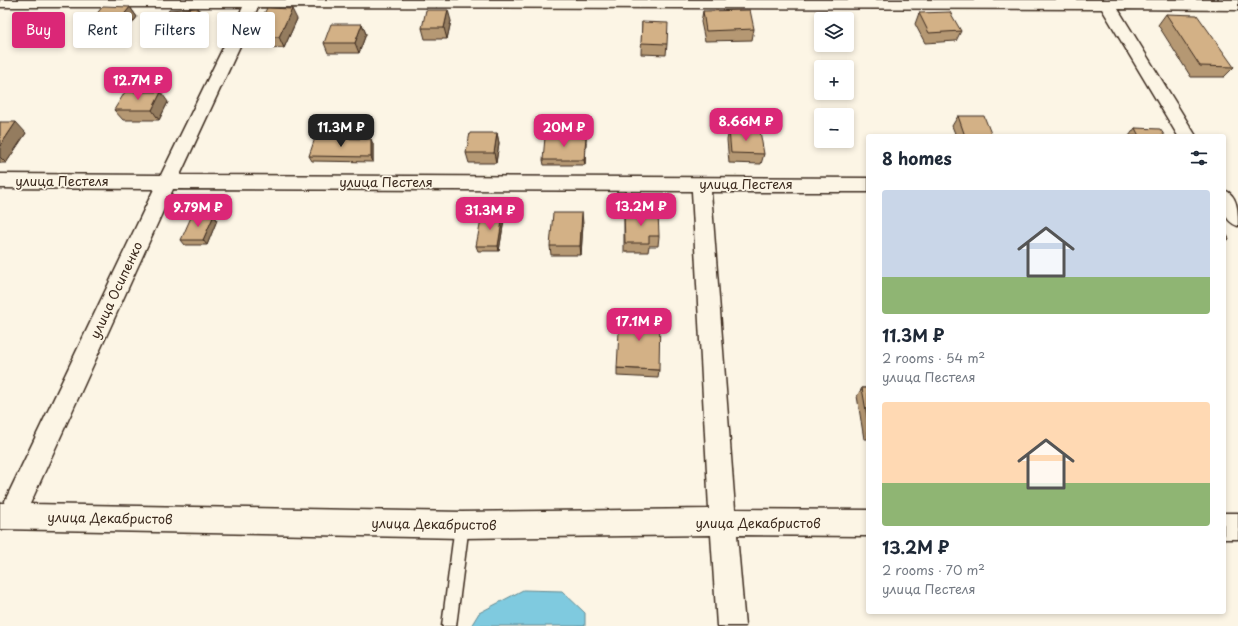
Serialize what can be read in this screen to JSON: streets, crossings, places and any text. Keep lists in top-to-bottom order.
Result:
{
  "streets": {
    "street": ["улица Пестеля", "улица Осипенко", "улица Декабристов"]
  },
  "crossings": [
    ["улица Пестеля", "улица Осипенко"],
    ["улица Осипенко", "улица Декабристов"]
  ],
  "page": {
    "map_buttons": ["+", "−"],
    "chip": [
      "Buy",
      "Rent",
      "Filters",
      "New"
    ],
    "price": [
      "12.7M ₽",
      "8.66M ₽",
      "11.3M ₽",
      "20M ₽",
      "13.2M ₽",
      "9.79M ₽",
      "31.3M ₽",
      "17.1M ₽"
    ],
    "heading": "8 homes",
    "list": [
      {
        "name": "11.3M ₽",
        "note": "2 rooms · 54 m² · улица Пестеля"
      },
      {
        "name": "13.2M ₽",
        "note": "2 rooms · 70 m² · улица Пестеля"
      }
    ]
  }
}
